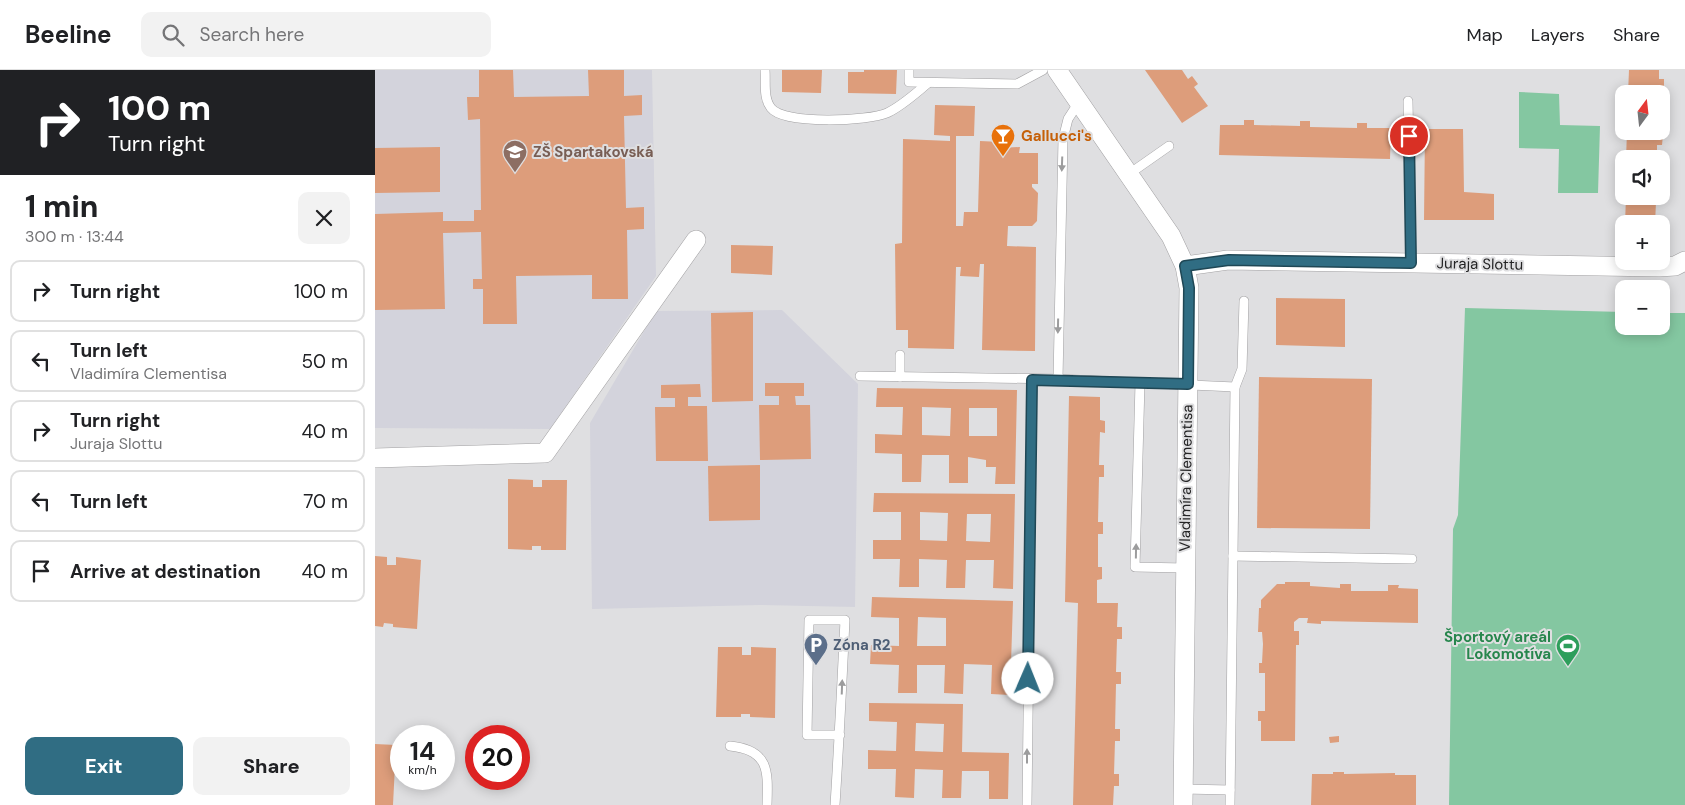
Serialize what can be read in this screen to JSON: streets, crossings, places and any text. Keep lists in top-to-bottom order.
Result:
{
  "streets": {
    "street": ["Juraja Slottu", "Vladimíra Clementisa"]
  },
  "crossings": [
    ["Juraja Slottu", "Vladimíra Clementisa"]
  ],
  "places": {
    "bar": ["Gallucci's"],
    "school or university": ["ZŠ Spartakovská"],
    "parking": ["Zóna R2"],
    "sports": ["Športový areál Lokomotíva"]
  },
  "north": "top",
  "page": {
    "header": "Beeline",
    "search": "Search here",
    "nav": ["Map", "Layers", "Share"],
    "turn": ["100 m", "Turn right"],
    "map_buttons": ["+", "−"],
    "heading": ["1 min", "300 m · 13:44"],
    "list": [
      {
        "name": "Turn right",
        "value": "100 m"
      },
      {
        "name": "Turn left",
        "note": "Vladimíra Clementisa",
        "value": "50 m"
      },
      {
        "name": "Turn right",
        "note": "Juraja Slottu",
        "value": "40 m"
      },
      {
        "name": "Turn left",
        "value": "70 m"
      },
      {
        "name": "Arrive at destination",
        "value": "40 m"
      }
    ],
    "speed": "14 km/h",
    "limit": "20",
    "buttons": ["Exit", "Share"]
  }
}
